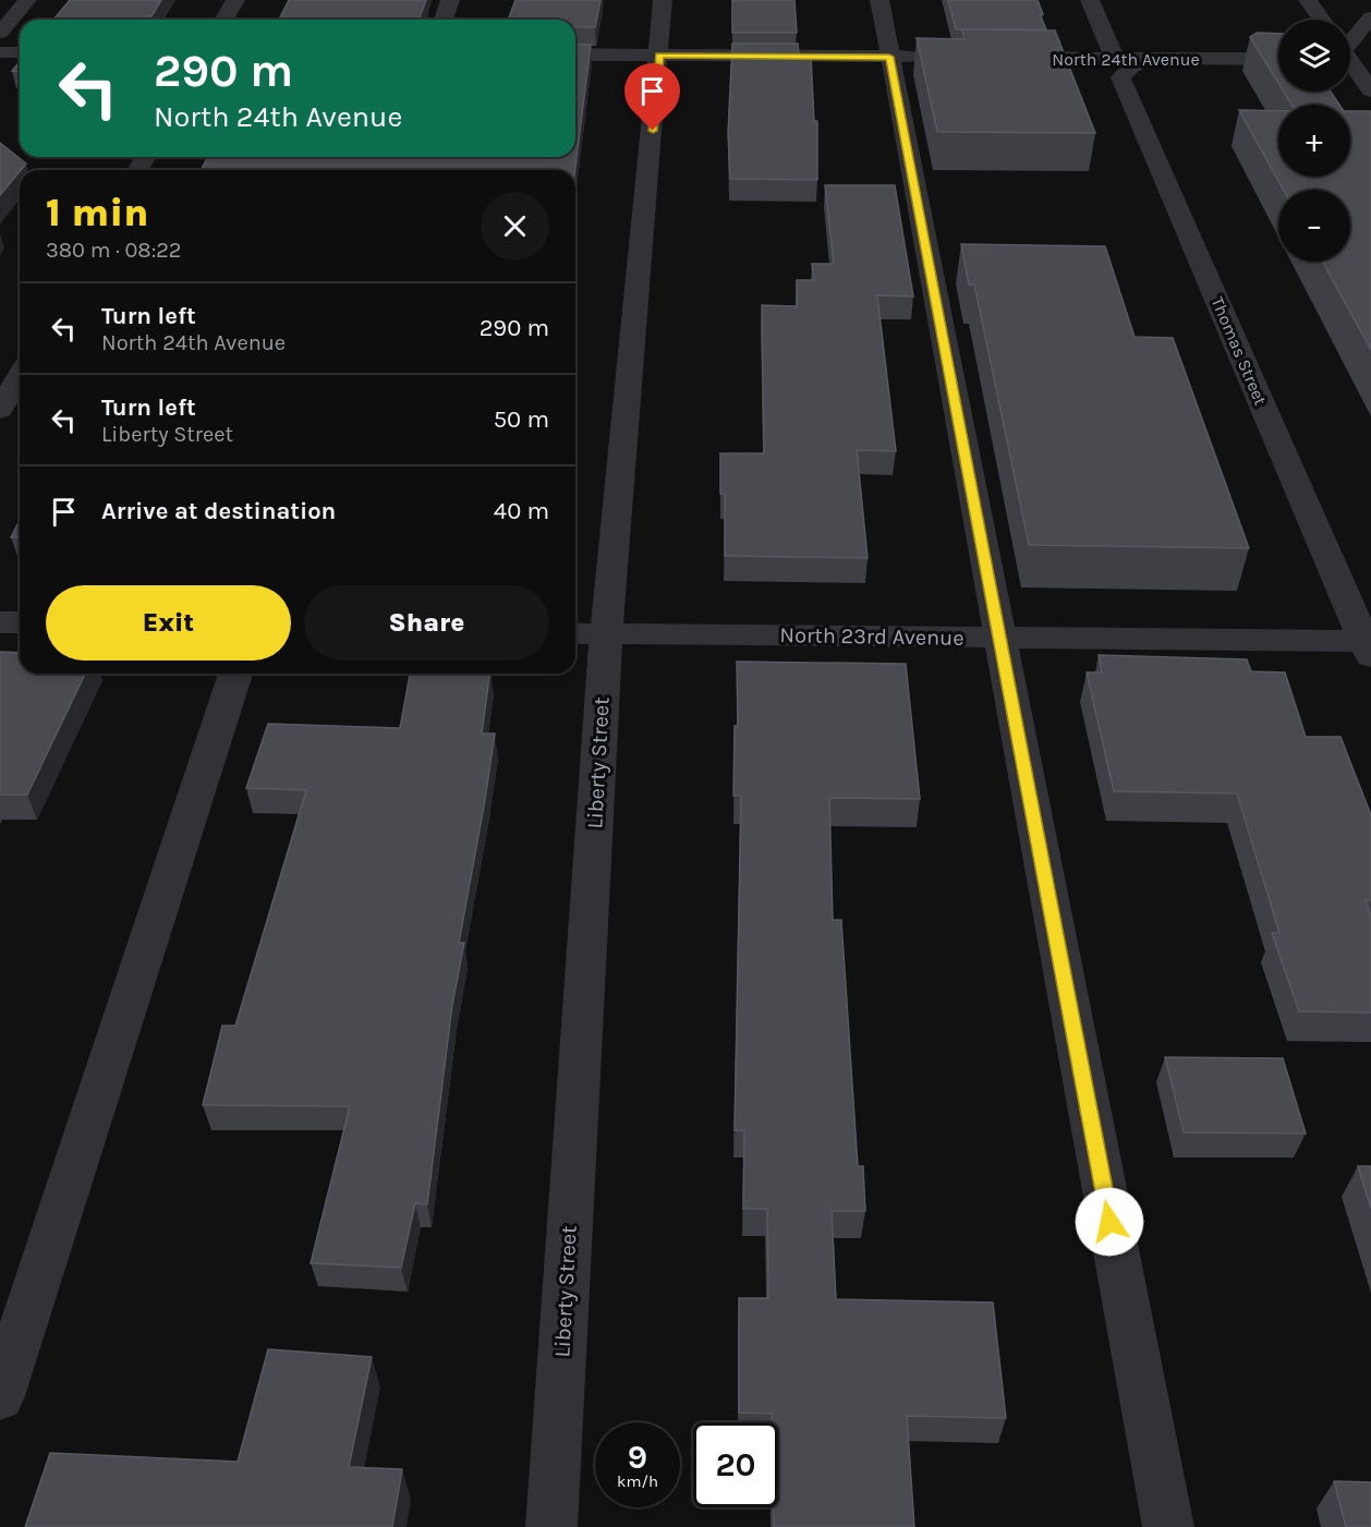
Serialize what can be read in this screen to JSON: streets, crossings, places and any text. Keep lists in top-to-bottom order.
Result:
{
  "streets": {
    "street": [
      "North 24th Avenue",
      "Thomas Street",
      "North 23rd Avenue",
      "Liberty Street"
    ]
  },
  "crossings": [
    ["North 24th Avenue", "Thomas Street"],
    ["Thomas Street", "North 23rd Avenue"],
    ["North 23rd Avenue", "Liberty Street"]
  ],
  "page": {
    "map_buttons": ["+", "−"],
    "turn": ["290 m", "North 24th Avenue"],
    "heading": ["1 min", "380 m · 08:22"],
    "list": [
      {
        "name": "Turn left",
        "note": "North 24th Avenue",
        "value": "290 m"
      },
      {
        "name": "Turn left",
        "note": "Liberty Street",
        "value": "50 m"
      },
      {
        "name": "Arrive at destination",
        "value": "40 m"
      }
    ],
    "buttons": ["Exit", "Share"],
    "speed": "9 km/h",
    "limit": "20"
  }
}
